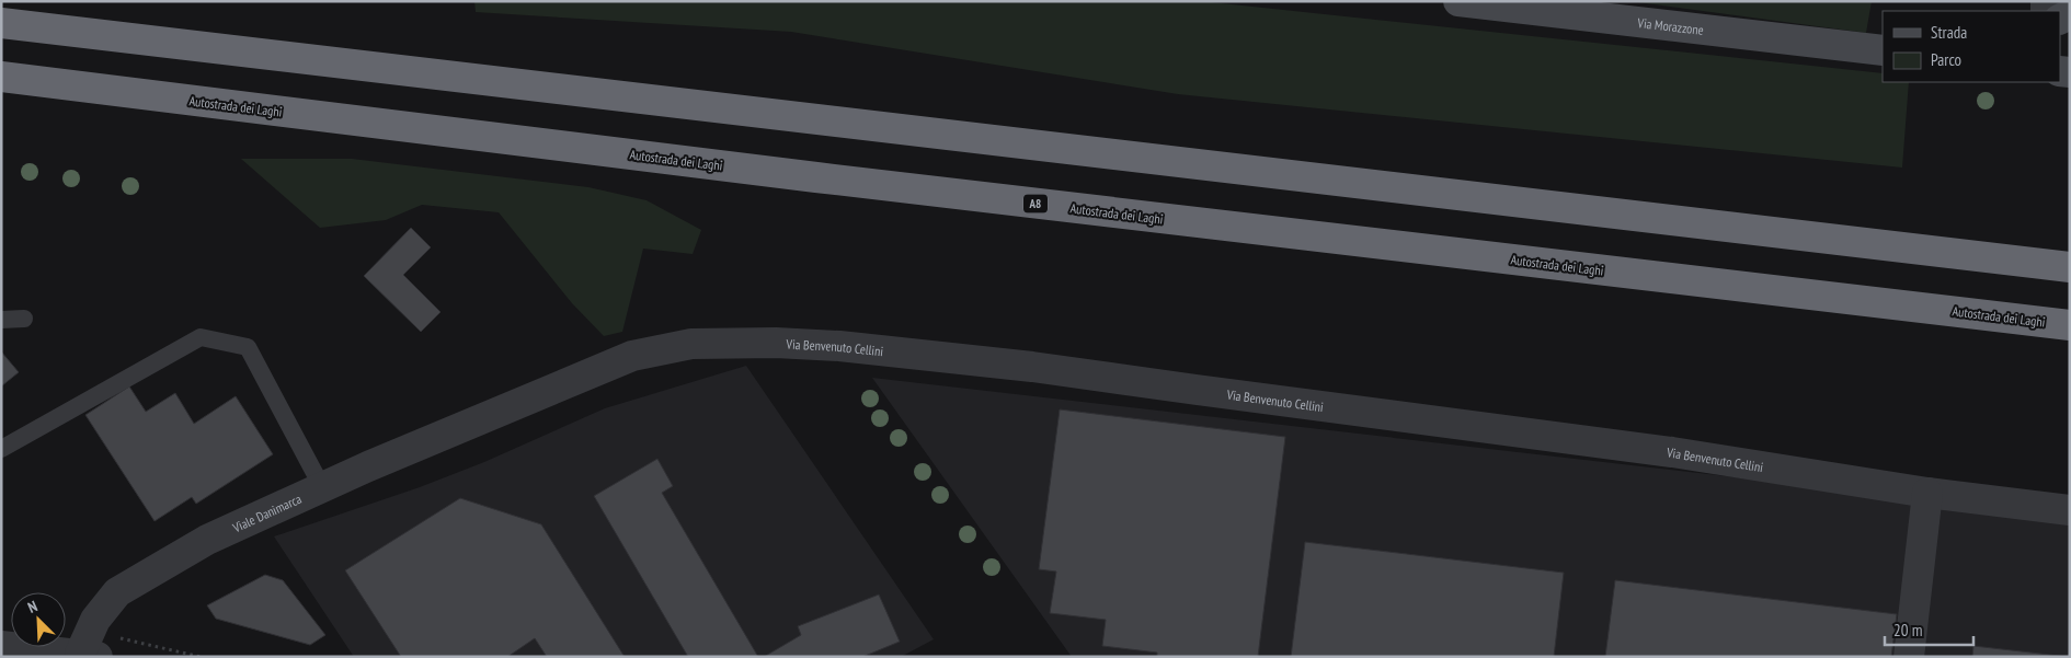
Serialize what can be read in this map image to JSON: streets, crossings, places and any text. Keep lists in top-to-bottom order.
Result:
{
  "streets": {
    "highway": ["Autostrada dei Laghi", "A8"],
    "street": ["Via Morazzone", "Via Benvenuto Cellini", "Viale Danimarca"]
  },
  "crossings": [
    ["Via Benvenuto Cellini", "Viale Danimarca"]
  ],
  "legend": ["Strada", "Parco"],
  "scale_bar": "20 m",
  "north": "top left"
}
